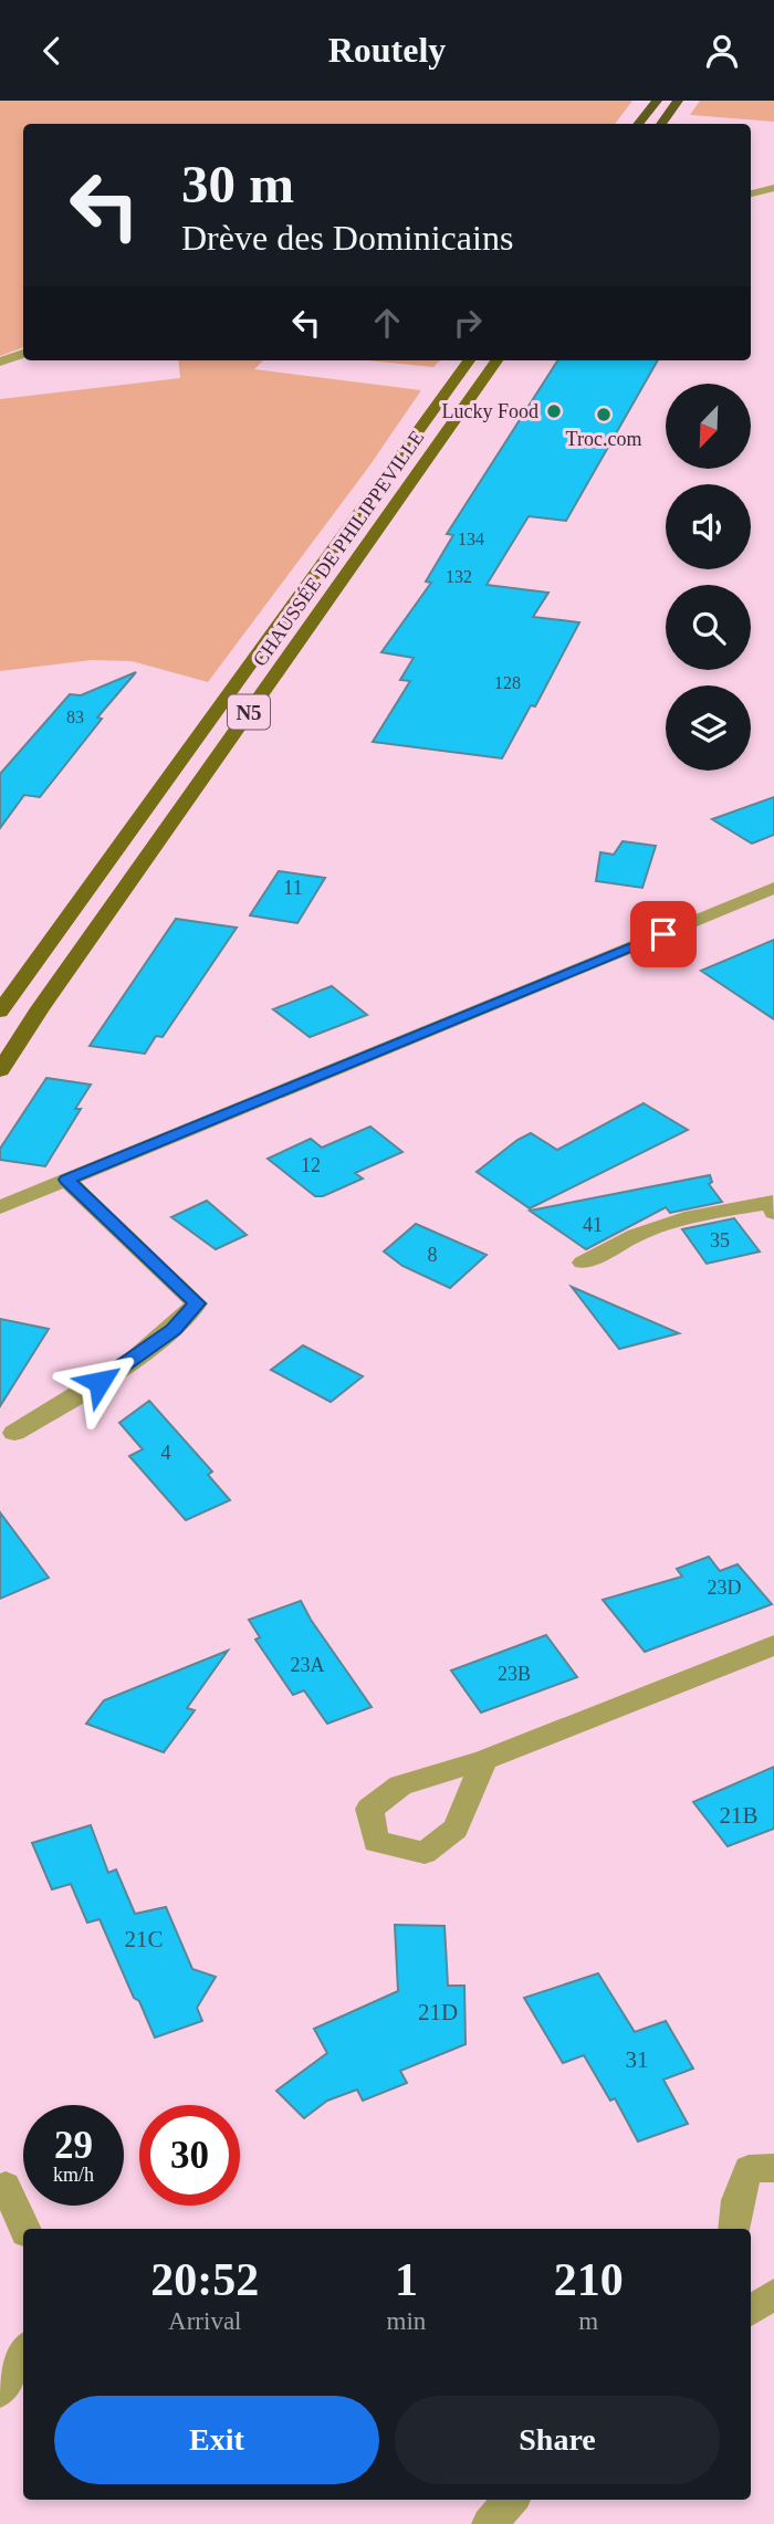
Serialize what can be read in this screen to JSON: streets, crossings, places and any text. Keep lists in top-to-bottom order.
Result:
{
  "streets": {
    "main road": ["CHAUSSÉE DE PHILIPPEVILLE", "N5"]
  },
  "places": ["Lucky Food", "Troc.com"],
  "house_numbers": [
    "134",
    "132",
    "128",
    "83",
    "11",
    "12",
    "41",
    "35",
    "8",
    "4",
    "23D",
    "23A",
    "23B",
    "21B",
    "21C",
    "21D",
    "31"
  ],
  "north": "bottom left",
  "page": {
    "header": "Routely",
    "turn": ["30 m", "Drève des Dominicains"],
    "speed": "29 km/h",
    "limit": "30",
    "eta": [
      "20:52",
      "Arrival",
      "1",
      "min",
      "210",
      "m"
    ],
    "buttons": ["Exit", "Share"]
  }
}
